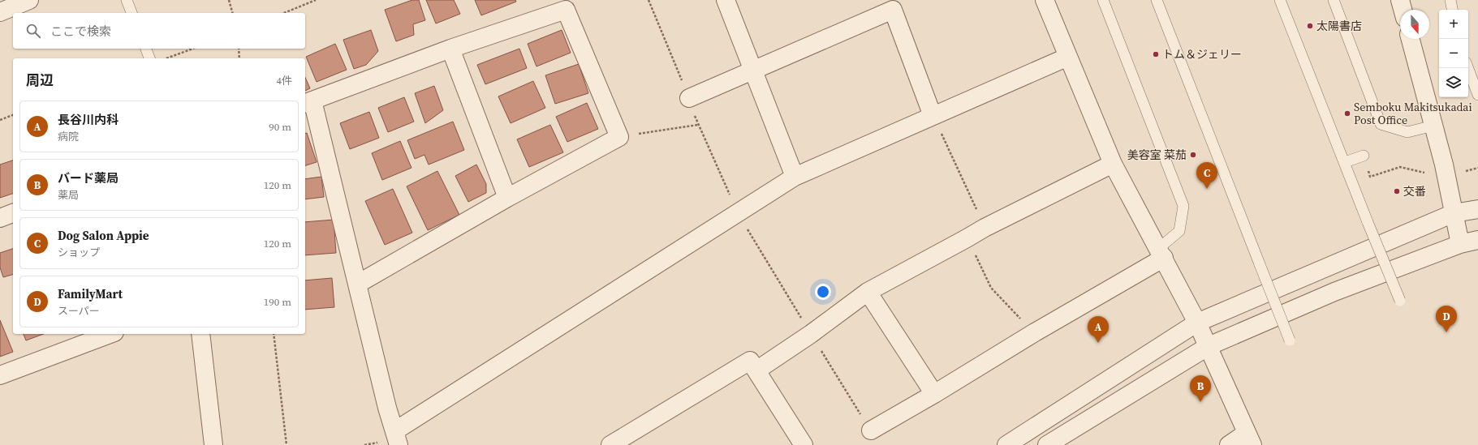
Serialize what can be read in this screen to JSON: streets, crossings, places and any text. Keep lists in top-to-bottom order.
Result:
{
  "places": [
    "太陽書店",
    "トム＆ジェリー",
    "Semboku Makitsukadai Post Office",
    "美容室 菜茄",
    "交番"
  ],
  "north": "bottom",
  "page": {
    "map_buttons": ["+", "−"],
    "search": "ここで検索",
    "heading": ["周辺", "4件"],
    "list": [
      {
        "mark": "A",
        "name": "長谷川内科",
        "note": "病院",
        "value": "90 m"
      },
      {
        "mark": "B",
        "name": "バード薬局",
        "note": "薬局",
        "value": "120 m"
      },
      {
        "mark": "C",
        "name": "Dog Salon Appie",
        "note": "ショップ",
        "value": "120 m"
      },
      {
        "mark": "D",
        "name": "FamilyMart",
        "note": "スーパー",
        "value": "190 m"
      }
    ],
    "pins": [
      "C",
      "D",
      "A",
      "B"
    ]
  }
}
